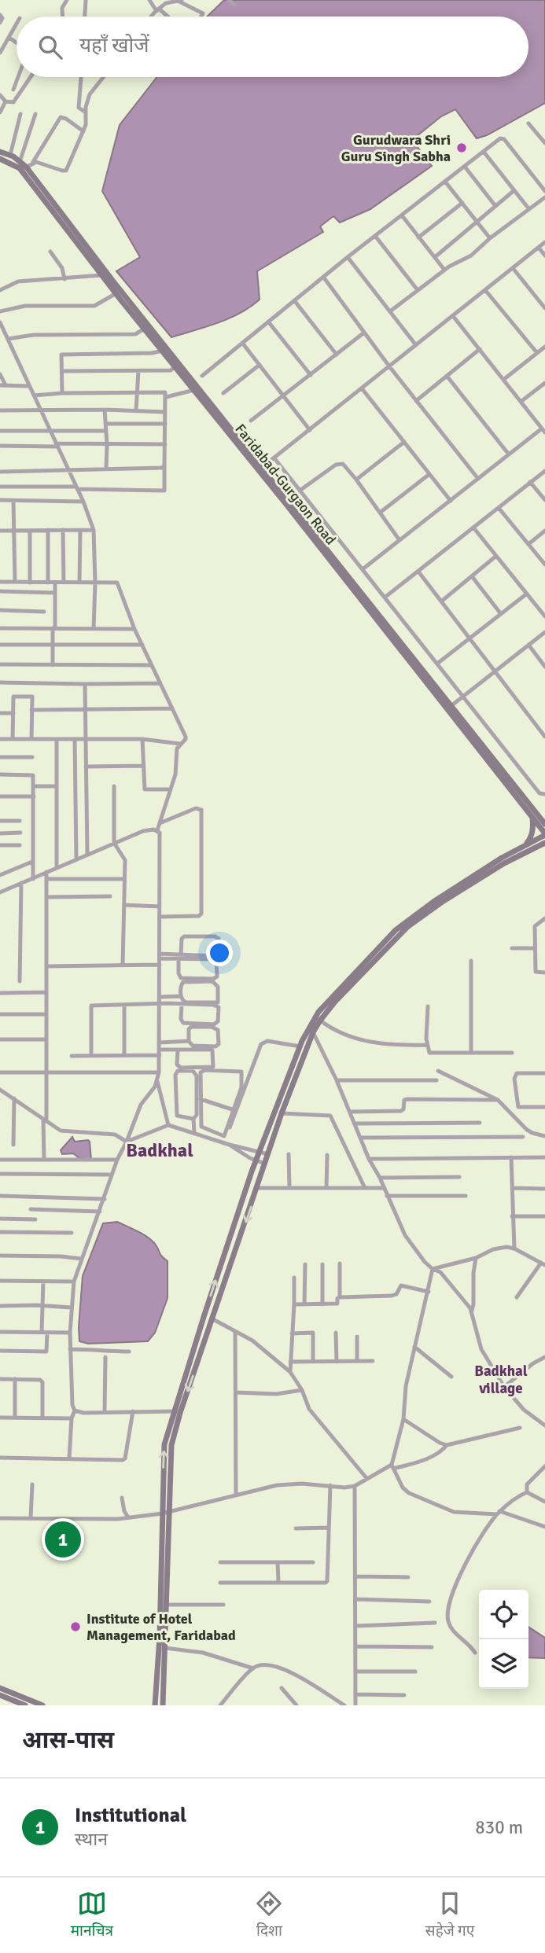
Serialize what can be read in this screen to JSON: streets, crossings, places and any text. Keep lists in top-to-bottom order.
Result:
{
  "streets": {
    "street": ["Faridabad-Gurgaon Road"]
  },
  "districts": ["Badkhal", "Badkhal village"],
  "places": ["Gurudwara Shri Guru Singh Sabha", "Institute of Hotel Management, Faridabad"],
  "page": {
    "search": "यहाँ खोजें",
    "pins": "1",
    "heading": "आस-पास",
    "list": [
      {
        "mark": "1",
        "name": "Institutional",
        "note": "स्थान",
        "value": "830 m"
      }
    ],
    "nav": ["मानचित्र", "दिशा", "सहेजे गए"]
  }
}
